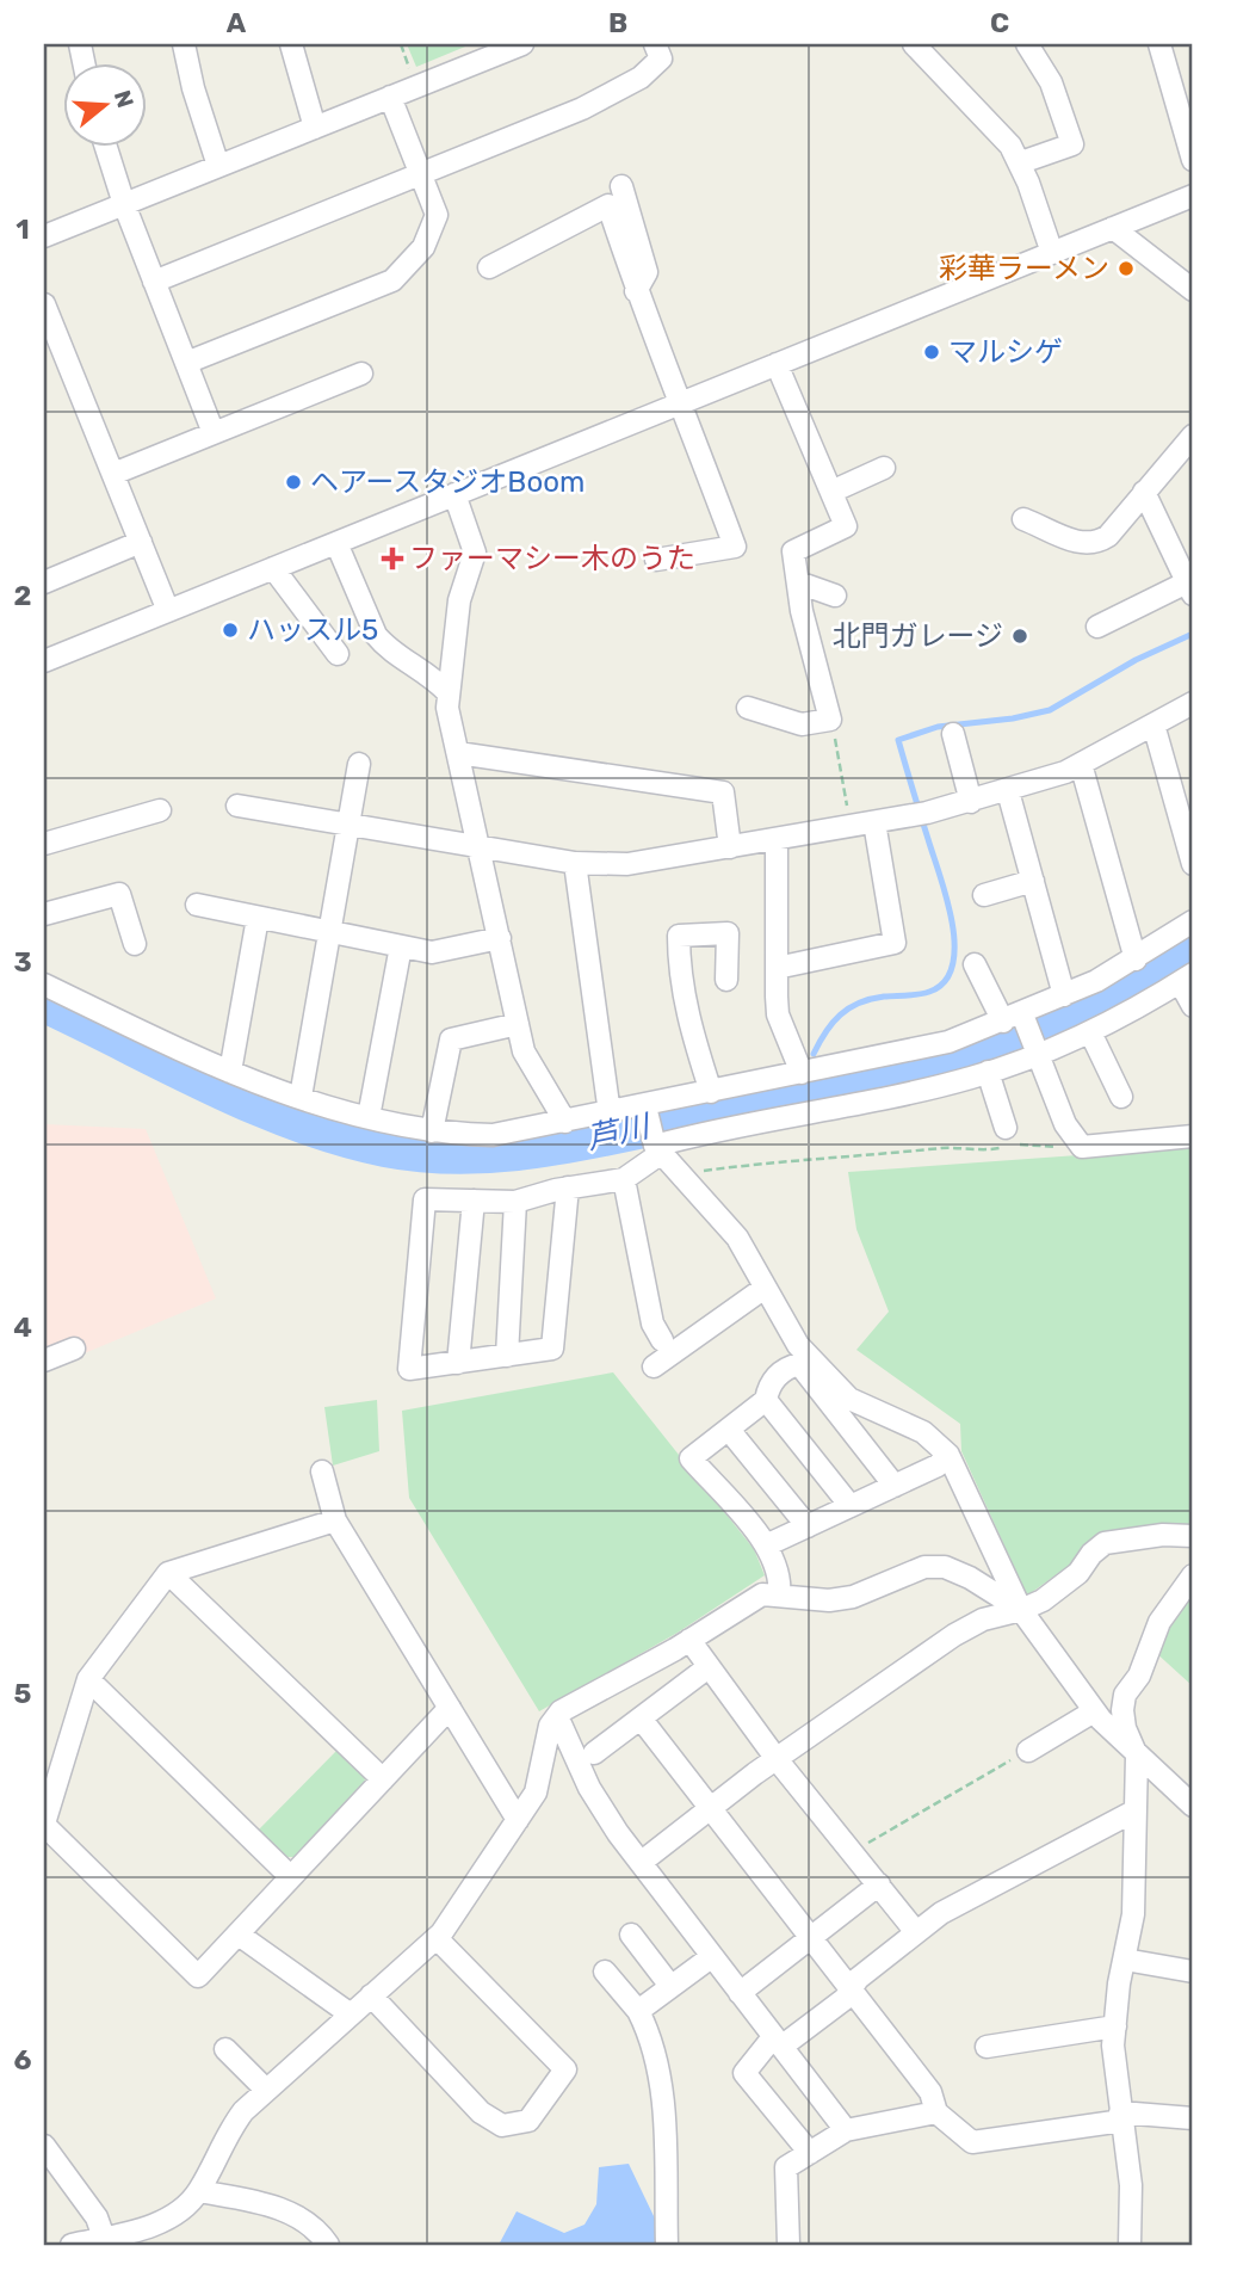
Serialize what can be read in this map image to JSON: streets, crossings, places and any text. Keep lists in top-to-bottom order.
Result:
{
  "water": ["芦川"],
  "places": {
    "other": [
      "彩華ラーメン",
      "マルシゲ",
      "ヘアースタジオBoom",
      "ハッスル5",
      "北門ガレージ"
    ],
    "health": ["ファーマシー木のうた"]
  },
  "north": "right",
  "grid": {
    "columns": ["A", "B", "C"],
    "rows": [
      "1",
      "2",
      "3",
      "4",
      "5",
      "6"
    ]
  }
}
